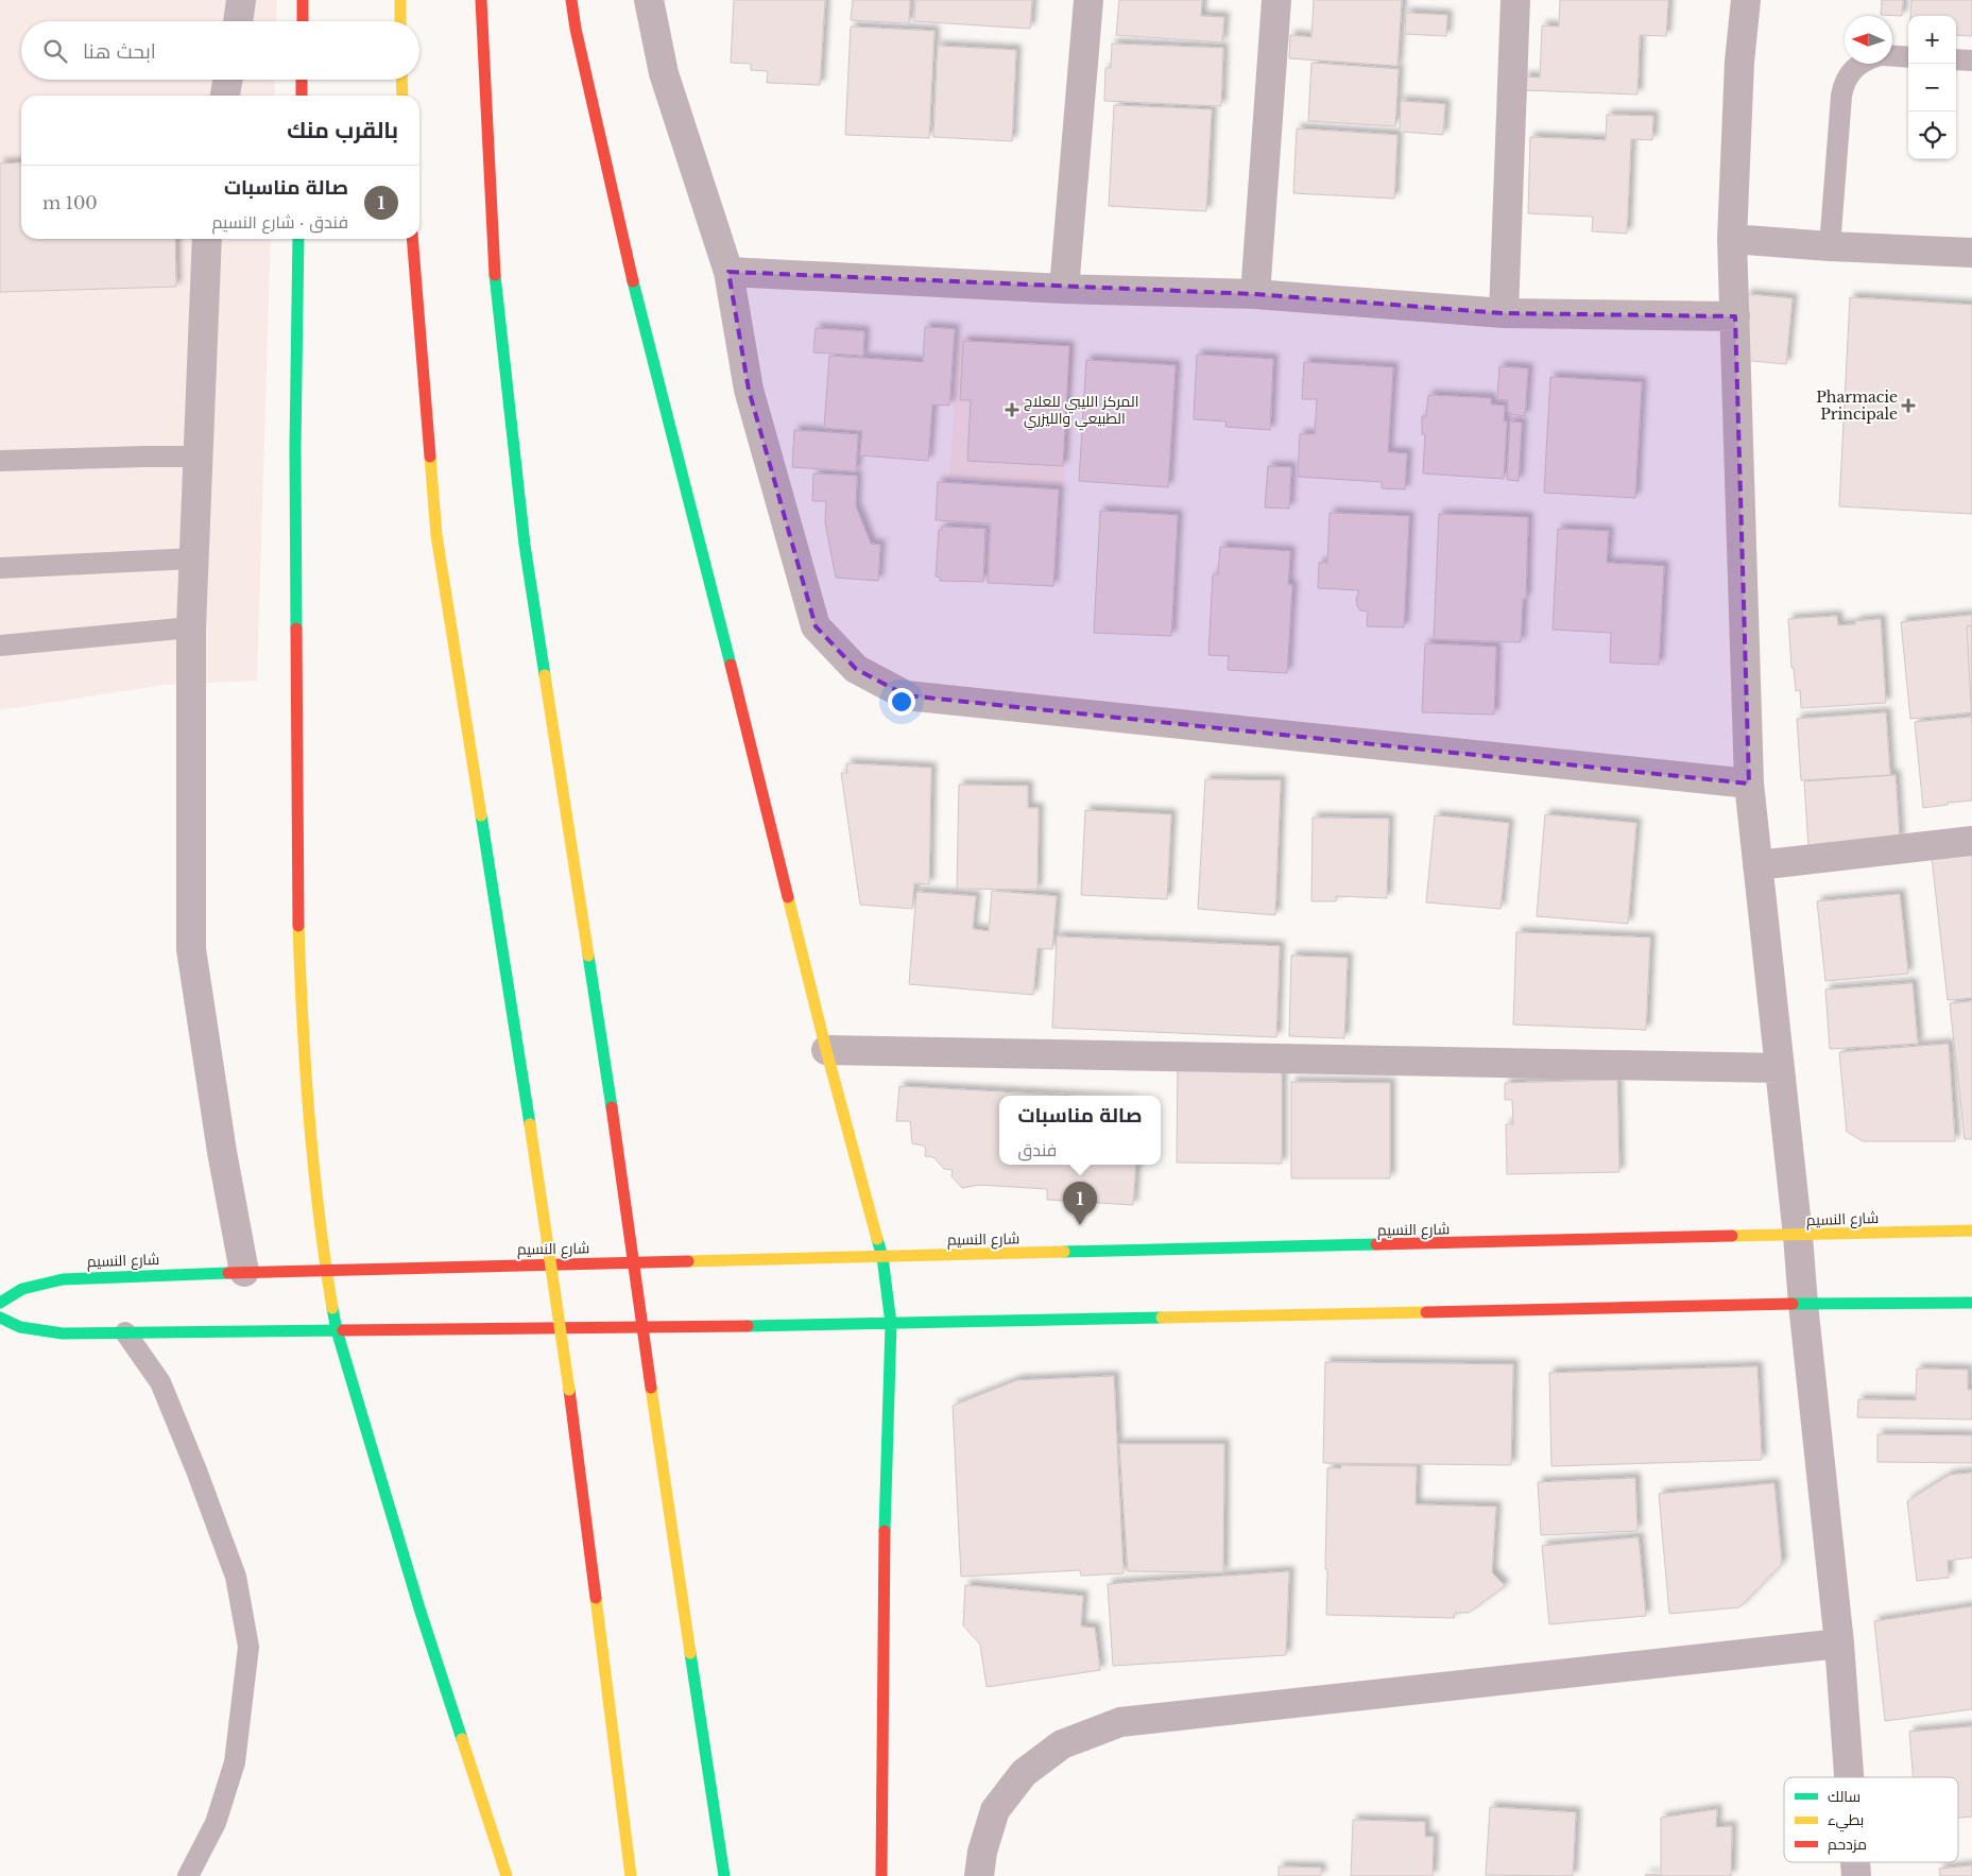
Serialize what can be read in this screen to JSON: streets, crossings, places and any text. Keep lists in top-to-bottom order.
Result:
{
  "streets": {
    "main road": ["شارع النسيم"]
  },
  "places": {
    "health": ["Pharmacie Principale", "المركز الليبي للعلاج الطبيعي والليزري"]
  },
  "legend": ["سالك", "بطيء", "مزدحم"],
  "north": "left",
  "page": {
    "map_buttons": ["+", "−"],
    "search": "ابحث هنا",
    "heading": "بالقرب منك",
    "list": [
      {
        "mark": "1",
        "name": "صالة مناسبات",
        "note": "فندق · شارع النسيم",
        "value": "100 m"
      }
    ],
    "popup": ["صالة مناسبات", "فندق"],
    "pins": "1"
  }
}
